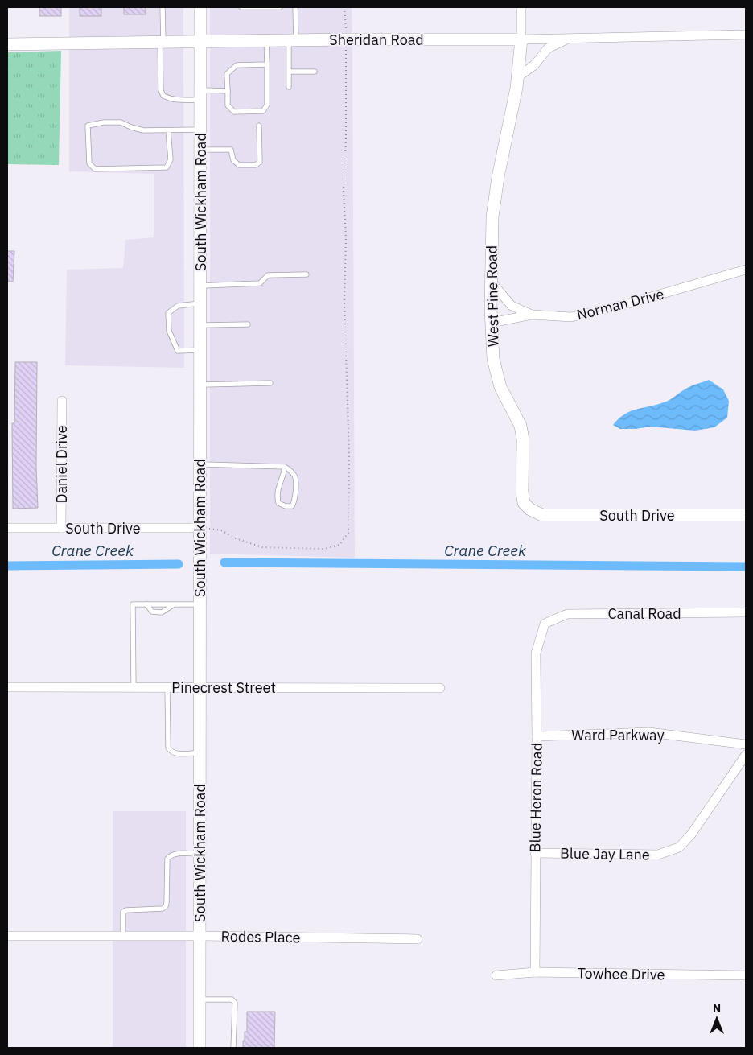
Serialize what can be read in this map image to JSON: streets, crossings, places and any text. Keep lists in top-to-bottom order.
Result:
{
  "streets": {
    "street": [
      "Sheridan Road",
      "South Wickham Road",
      "West Pine Road",
      "Norman Drive",
      "Daniel Drive",
      "South Drive",
      "Canal Road",
      "Pinecrest Street",
      "Ward Parkway",
      "Blue Heron Road",
      "Blue Jay Lane",
      "Rodes Place",
      "Towhee Drive"
    ]
  },
  "crossings": [
    ["Sheridan Road", "South Wickham Road"],
    ["Sheridan Road", "West Pine Road"],
    ["South Wickham Road", "South Drive"],
    ["South Wickham Road", "Pinecrest Street"],
    ["South Wickham Road", "Rodes Place"],
    ["West Pine Road", "Norman Drive"],
    ["West Pine Road", "South Drive"],
    ["Daniel Drive", "South Drive"],
    ["Canal Road", "Blue Heron Road"],
    ["Ward Parkway", "Blue Heron Road"],
    ["Blue Heron Road", "Blue Jay Lane"],
    ["Blue Heron Road", "Towhee Drive"]
  ],
  "water": ["Crane Creek"],
  "north": "top"
}
